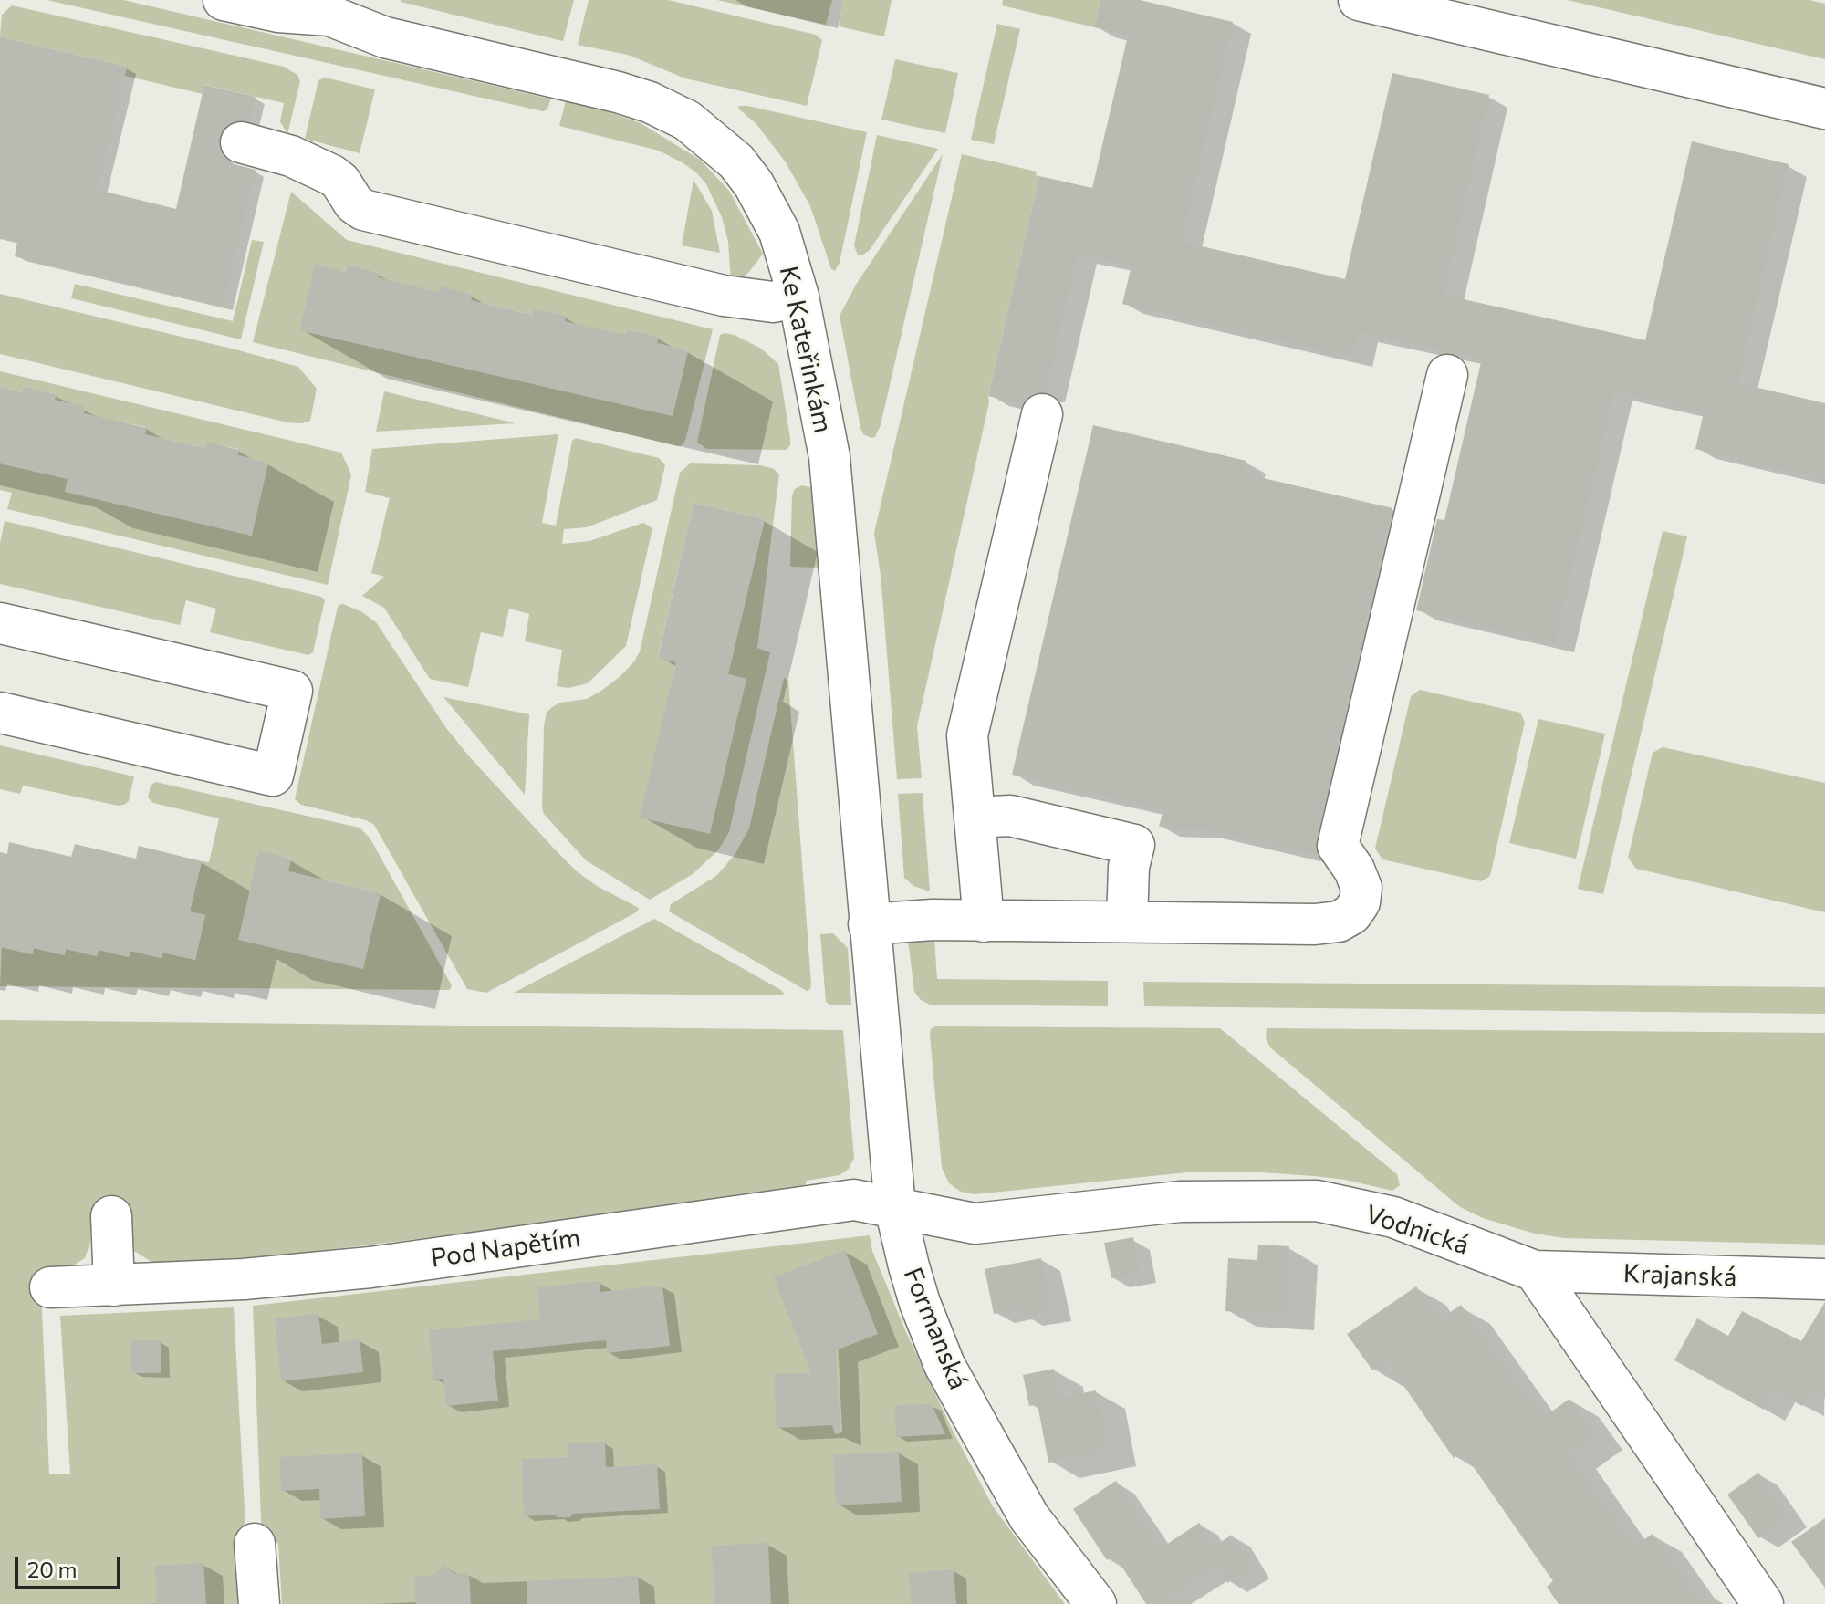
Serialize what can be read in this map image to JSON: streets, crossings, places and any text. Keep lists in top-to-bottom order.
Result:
{
  "streets": {
    "street": [
      "Ke Kateřinkám",
      "Vodnická",
      "Pod Napětím",
      "Krajanská",
      "Formanská"
    ]
  },
  "crossings": [
    ["Ke Kateřinkám", "Formanská"],
    ["Vodnická", "Pod Napětím"],
    ["Vodnická", "Krajanská"],
    ["Vodnická", "Formanská"],
    ["Pod Napětím", "Formanská"]
  ],
  "scale_bar": "20 m"
}
